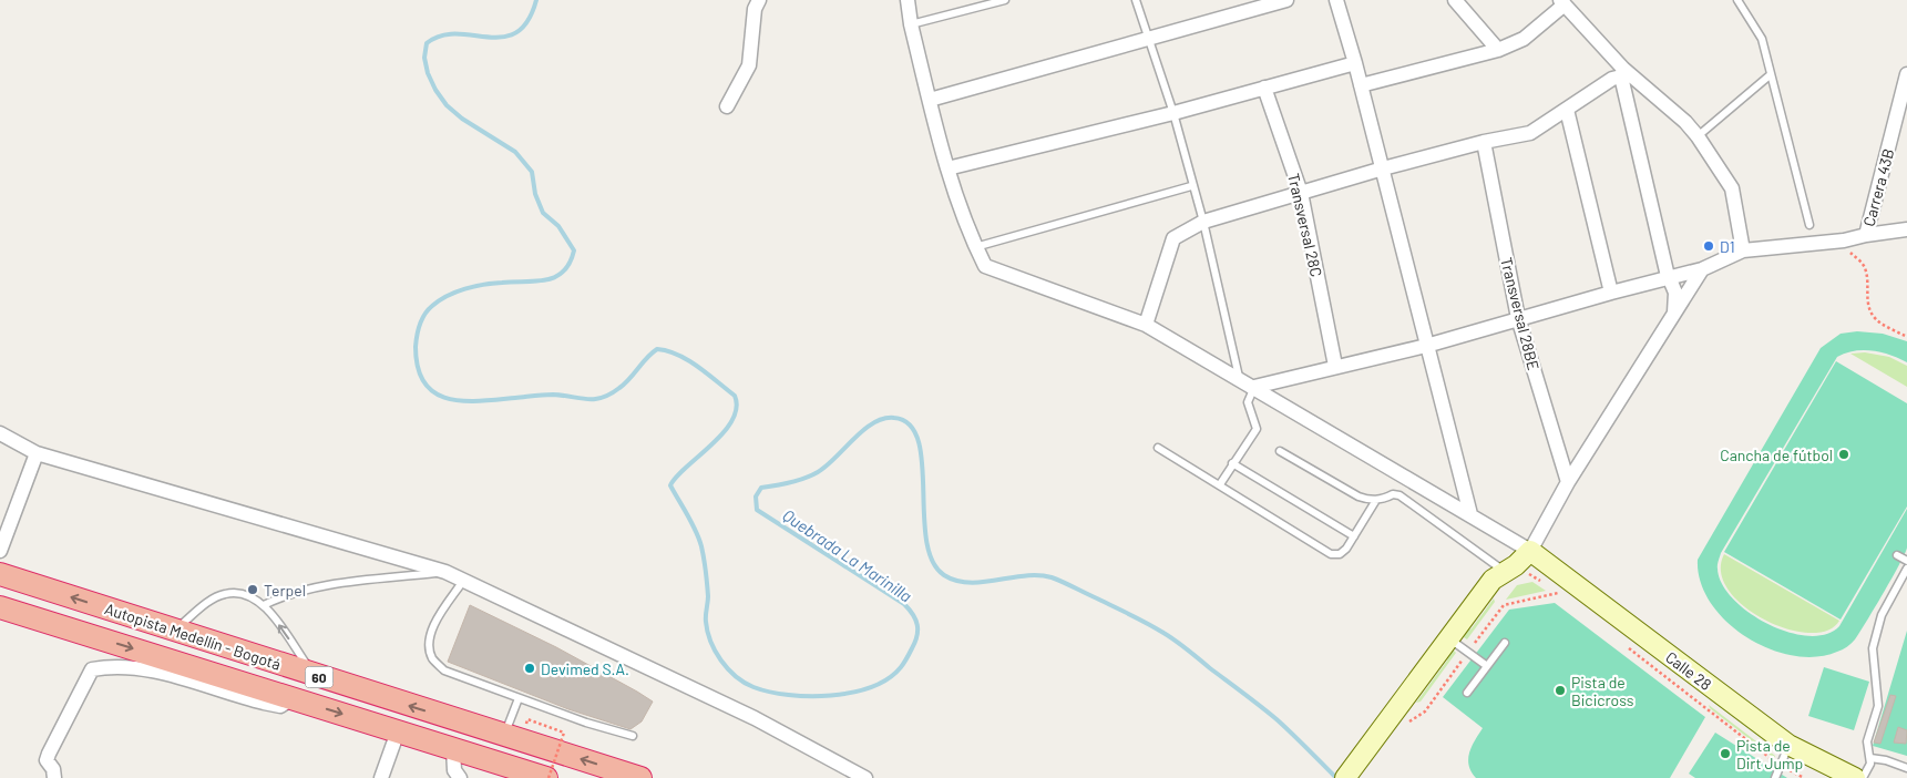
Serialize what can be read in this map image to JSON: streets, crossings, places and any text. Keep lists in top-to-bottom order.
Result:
{
  "streets": {
    "highway": ["Autopista Medellín - Bogotá", "60"],
    "main road": ["Calle 28"],
    "street": ["Carrera 43B", "Transversal 28C", "Transversal 28BE"]
  },
  "water": ["Quebrada La Marinilla"],
  "places": [
    "D1",
    "Cancha de fútbol",
    "Terpel",
    "Devimed S.A.",
    "Pista de Bicicross",
    "Pista de Dirt Jump"
  ]
}
